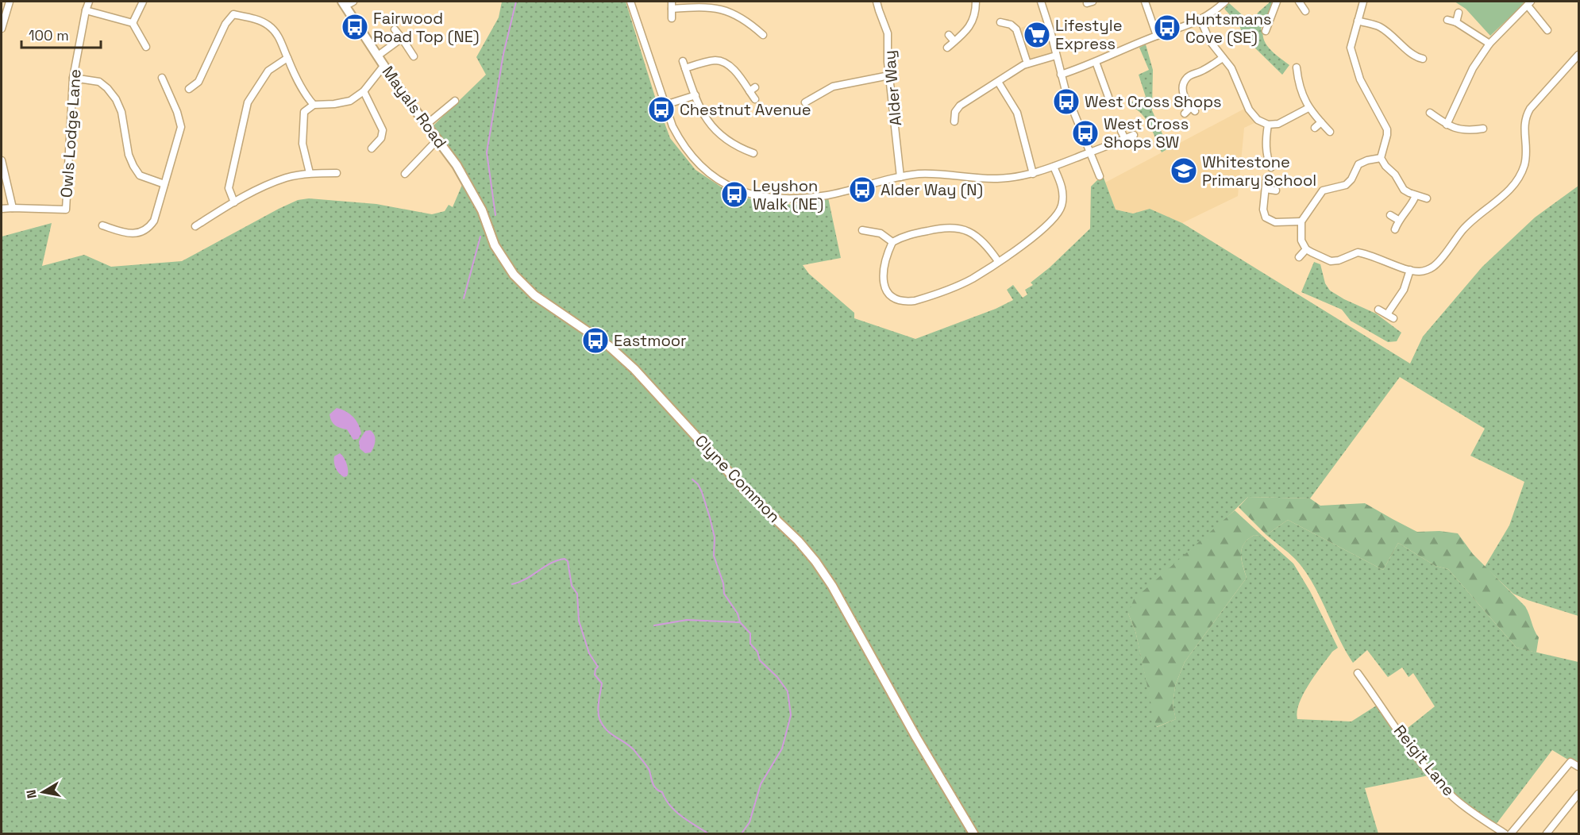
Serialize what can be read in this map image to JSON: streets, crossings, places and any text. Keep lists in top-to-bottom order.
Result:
{
  "streets": {
    "main road": ["Mayals Road", "Clyne Common"],
    "street": ["Alder Way", "Owls Lodge Lane", "Reigit Lane"]
  },
  "crossings": [
    ["Mayals Road", "Clyne Common"]
  ],
  "places": {
    "bus stop": [
      "Fairwood Road Top (NE)",
      "Huntsmans Cove (SE)",
      "West Cross Shops",
      "Chestnut Avenue",
      "West Cross Shops SW",
      "Alder Way (N)",
      "Leyshon Walk (NE)",
      "Eastmoor"
    ],
    "supermarket": ["Lifestyle Express"],
    "school or university": ["Whitestone Primary School"]
  },
  "scale_bar": "100 m",
  "north": "left"
}
